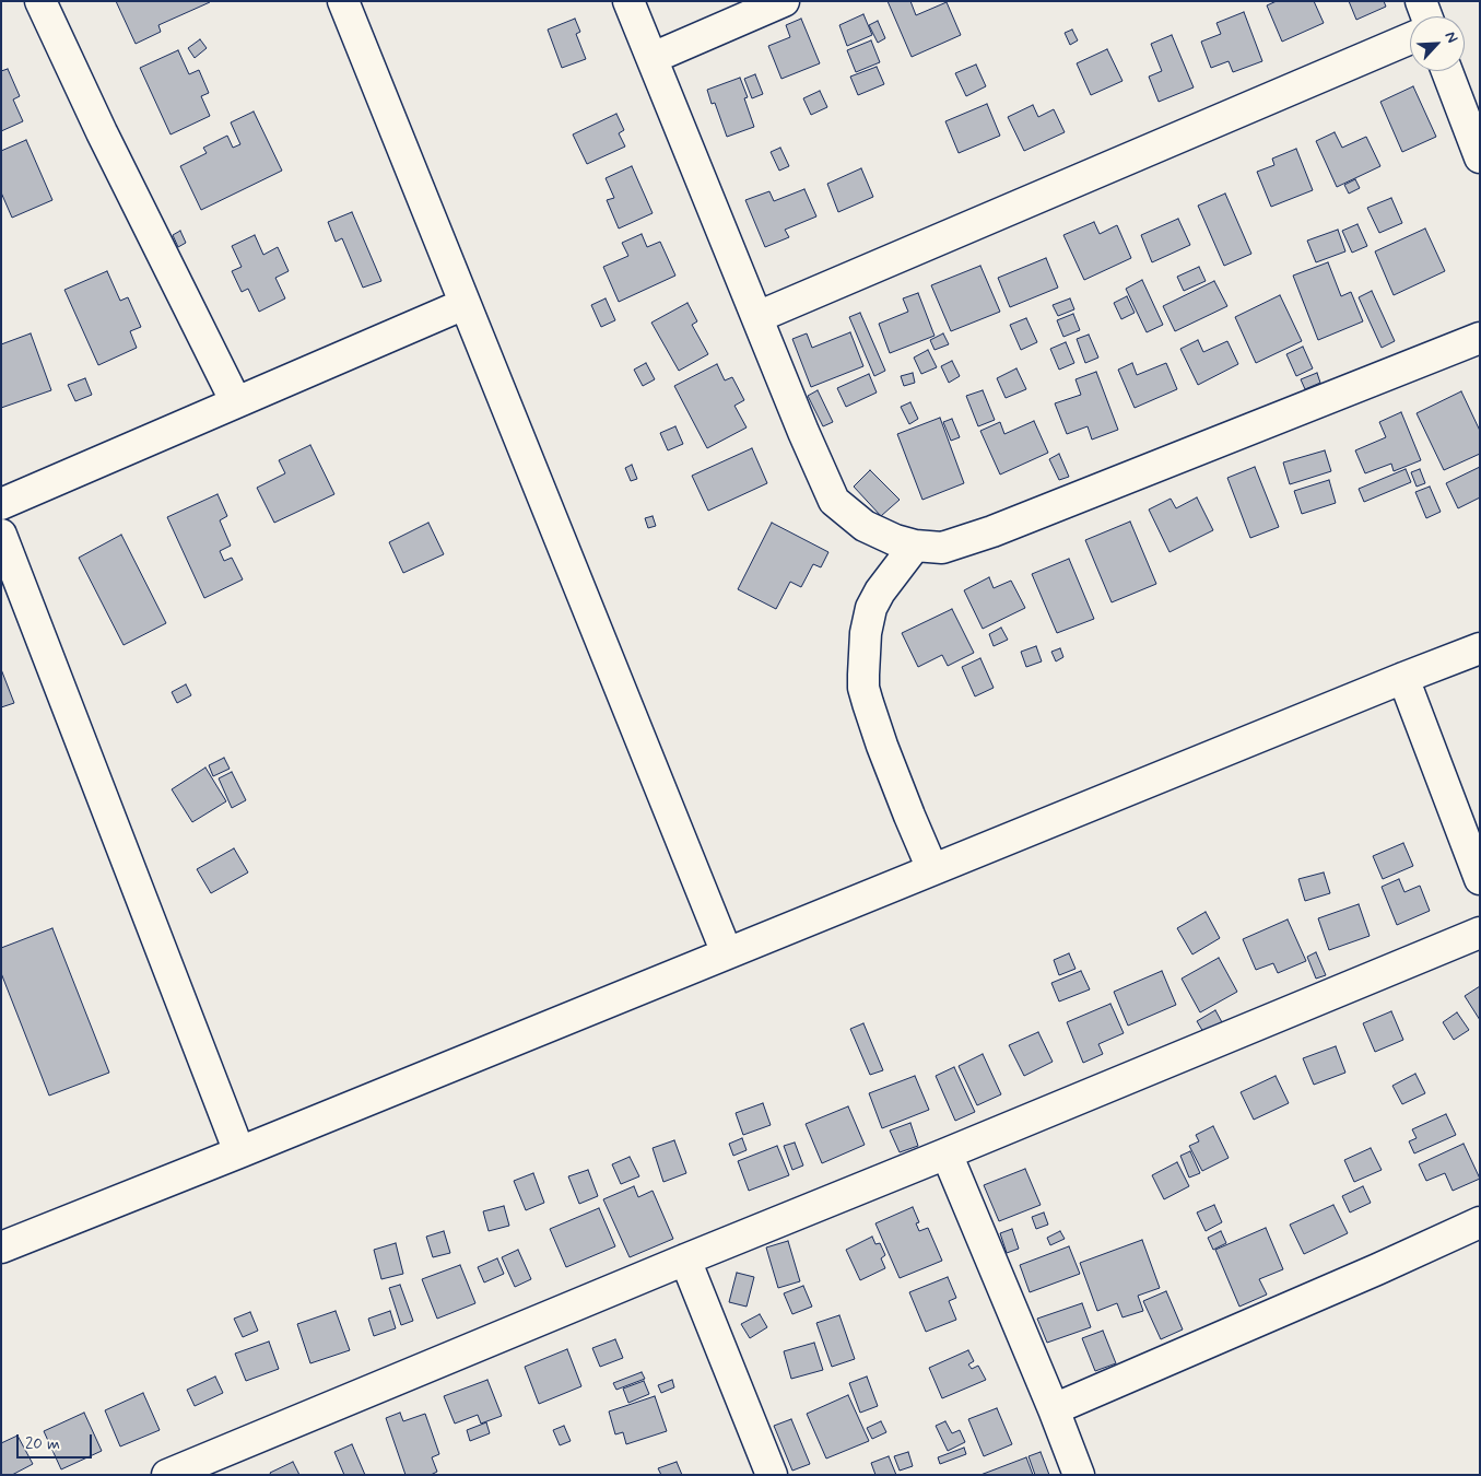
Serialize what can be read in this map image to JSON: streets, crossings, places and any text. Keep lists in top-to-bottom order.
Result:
{
  "scale_bar": "20 m",
  "north": "top right"
}
